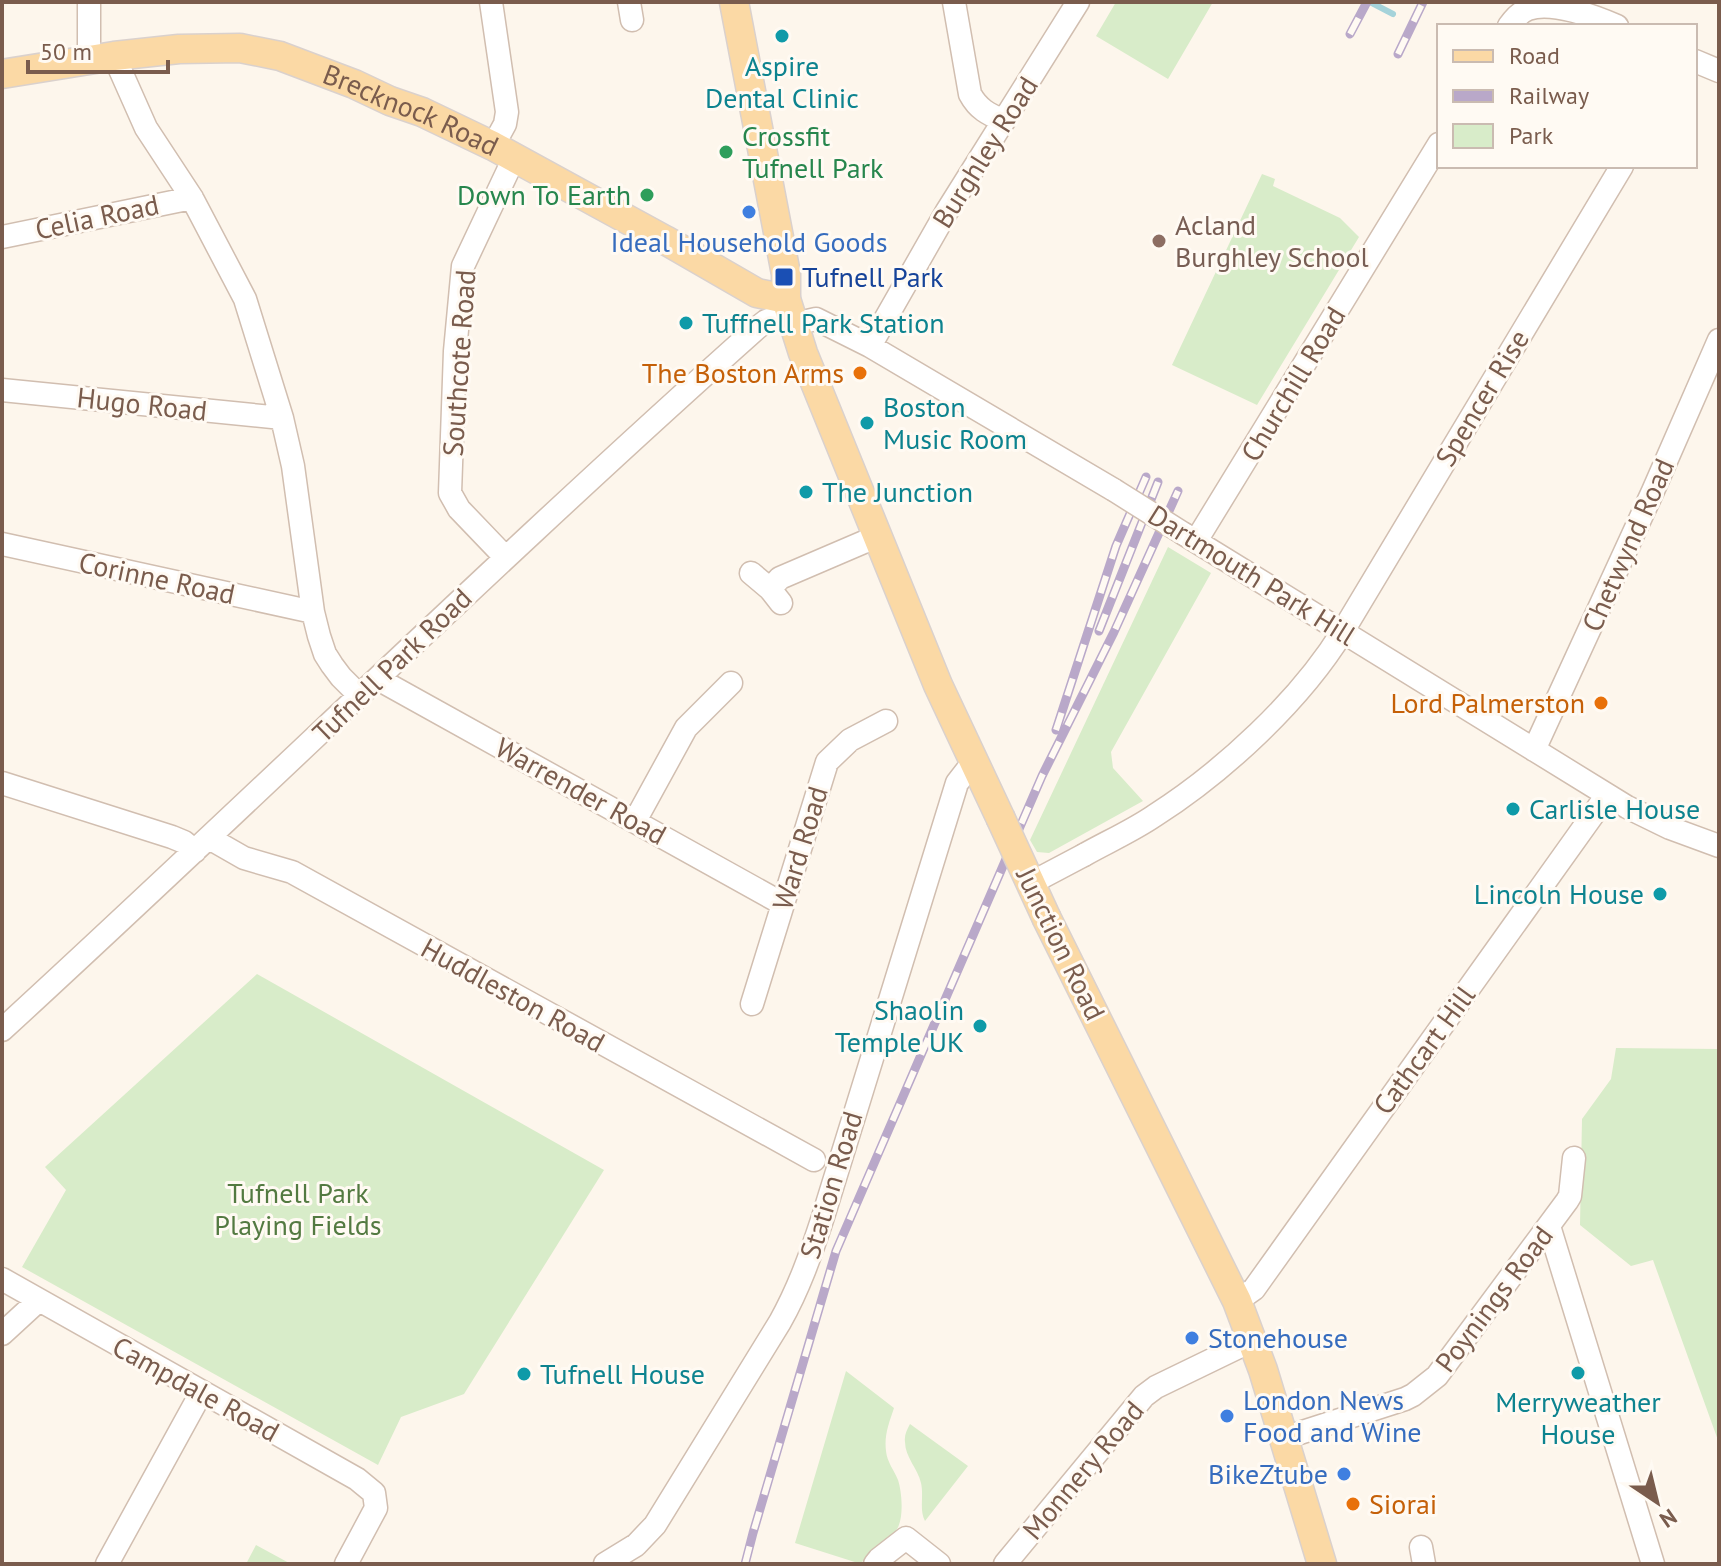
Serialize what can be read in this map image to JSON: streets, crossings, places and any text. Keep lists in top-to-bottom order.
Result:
{
  "streets": {
    "main road": ["Brecknock Road", "Junction Road"],
    "street": [
      "Burghley Road",
      "Celia Road",
      "Southcote Road",
      "Churchill Road",
      "Spencer Rise",
      "Hugo Road",
      "Chetwynd Road",
      "Dartmouth Park Hill",
      "Corinne Road",
      "Tufnell Park Road",
      "Warrender Road",
      "Ward Road",
      "Huddleston Road",
      "Cathcart Hill",
      "Station Road",
      "Poynings Road",
      "Campdale Road",
      "Monnery Road"
    ]
  },
  "crossings": [
    ["Brecknock Road", "Southcote Road"],
    ["Brecknock Road", "Dartmouth Park Hill"],
    ["Brecknock Road", "Tufnell Park Road"],
    ["Brecknock Road", "Junction Road"],
    ["Burghley Road", "Dartmouth Park Hill"],
    ["Southcote Road", "Tufnell Park Road"],
    ["Churchill Road", "Dartmouth Park Hill"],
    ["Spencer Rise", "Dartmouth Park Hill"],
    ["Spencer Rise", "Junction Road"],
    ["Chetwynd Road", "Dartmouth Park Hill"],
    ["Dartmouth Park Hill", "Tufnell Park Road"],
    ["Dartmouth Park Hill", "Junction Road"],
    ["Dartmouth Park Hill", "Cathcart Hill"],
    ["Tufnell Park Road", "Warrender Road"],
    ["Tufnell Park Road", "Junction Road"],
    ["Tufnell Park Road", "Huddleston Road"],
    ["Warrender Road", "Ward Road"],
    ["Junction Road", "Cathcart Hill"],
    ["Junction Road", "Station Road"],
    ["Junction Road", "Poynings Road"],
    ["Junction Road", "Monnery Road"]
  ],
  "parks": ["Tufnell Park Playing Fields"],
  "places": {
    "other": [
      "Aspire Dental Clinic",
      "Crossfit Tufnell Park",
      "Down To Earth",
      "Ideal Household Goods",
      "Acland Burghley School",
      "Tuffnell Park Station",
      "The Boston Arms",
      "Boston Music Room",
      "The Junction",
      "Lord Palmerston",
      "Carlisle House",
      "Lincoln House",
      "Shaolin Temple UK",
      "Stonehouse",
      "Merryweather House",
      "Tufnell House",
      "London News Food and Wine",
      "BikeZtube",
      "Siorai"
    ],
    "transit": ["Tufnell Park"]
  },
  "legend": ["Road", "Railway", "Park"],
  "scale_bar": "50 m",
  "north": "bottom right"
}
